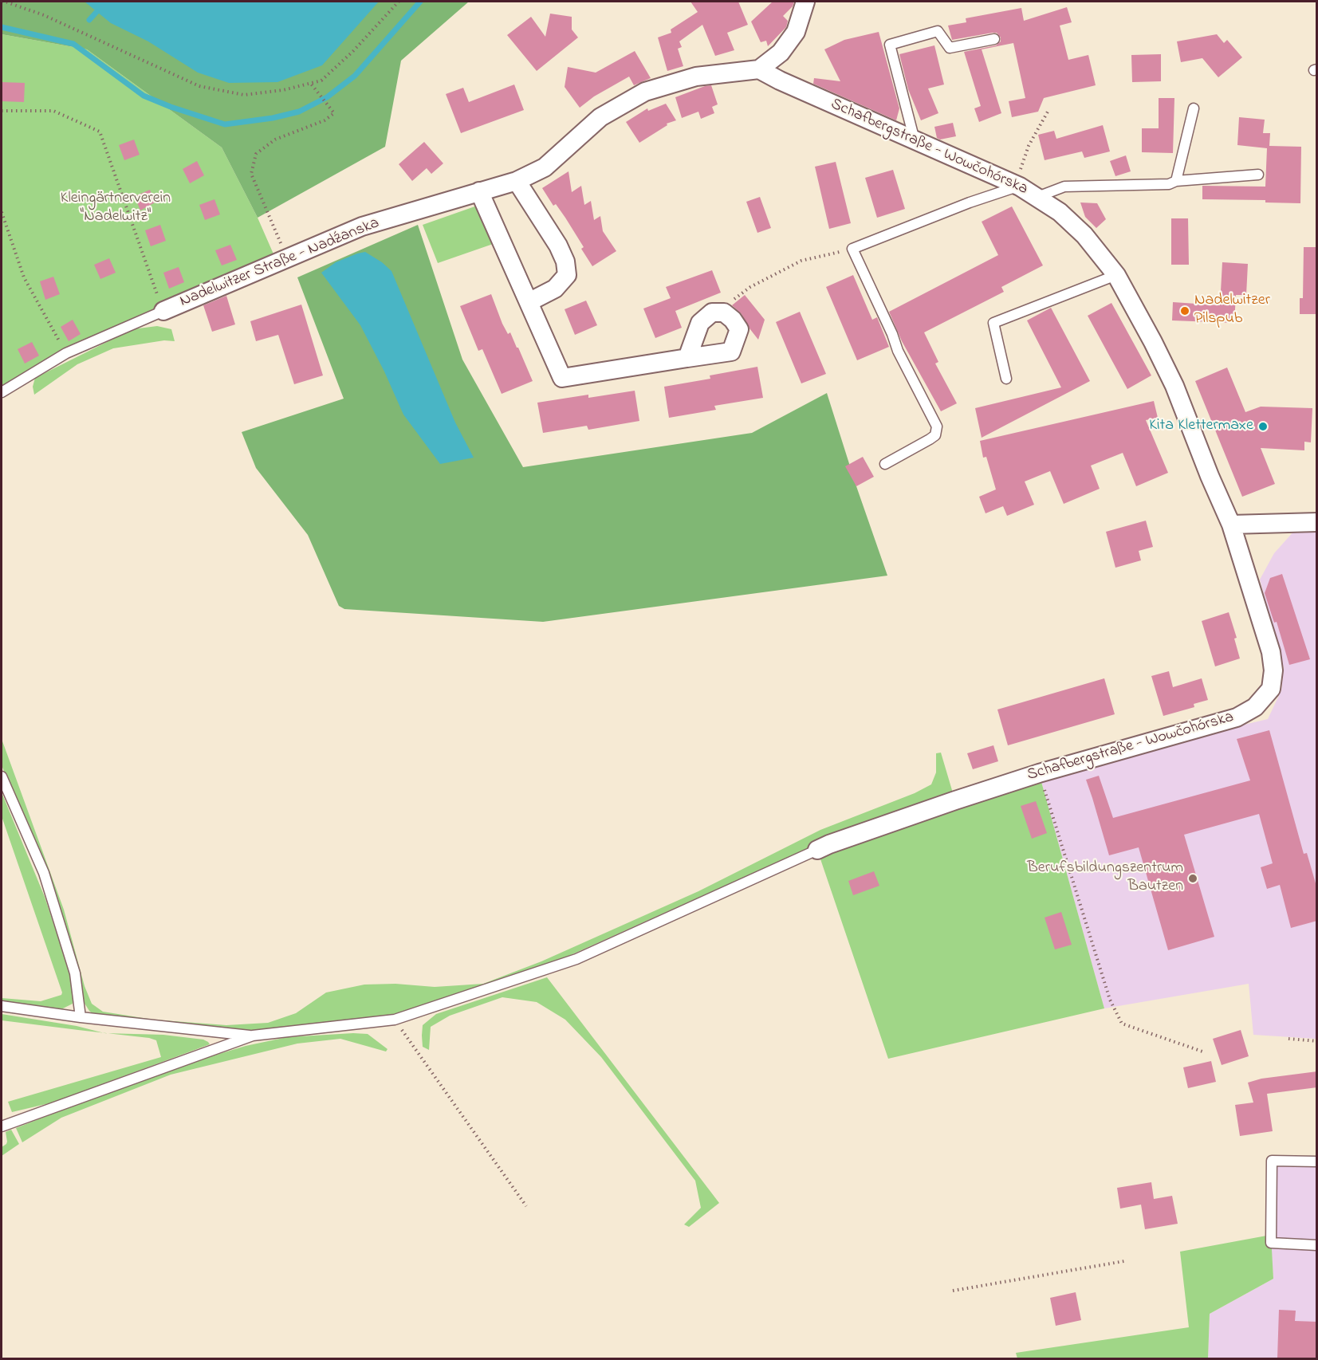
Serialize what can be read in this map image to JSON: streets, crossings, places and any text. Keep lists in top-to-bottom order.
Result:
{
  "streets": {
    "street": ["Schafbergstraße - Wowčohórska", "Nadelwitzer Straße - Nadźanska"]
  },
  "crossings": [
    ["Schafbergstraße - Wowčohórska", "Nadelwitzer Straße - Nadźanska"]
  ],
  "parks": ["Kleingärtnerverein \"Nadelwitz\""],
  "places": ["Nadelwitzer Pilspub", "Kita Klettermaxe", "Berufsbildungszentrum Bautzen"]
}
